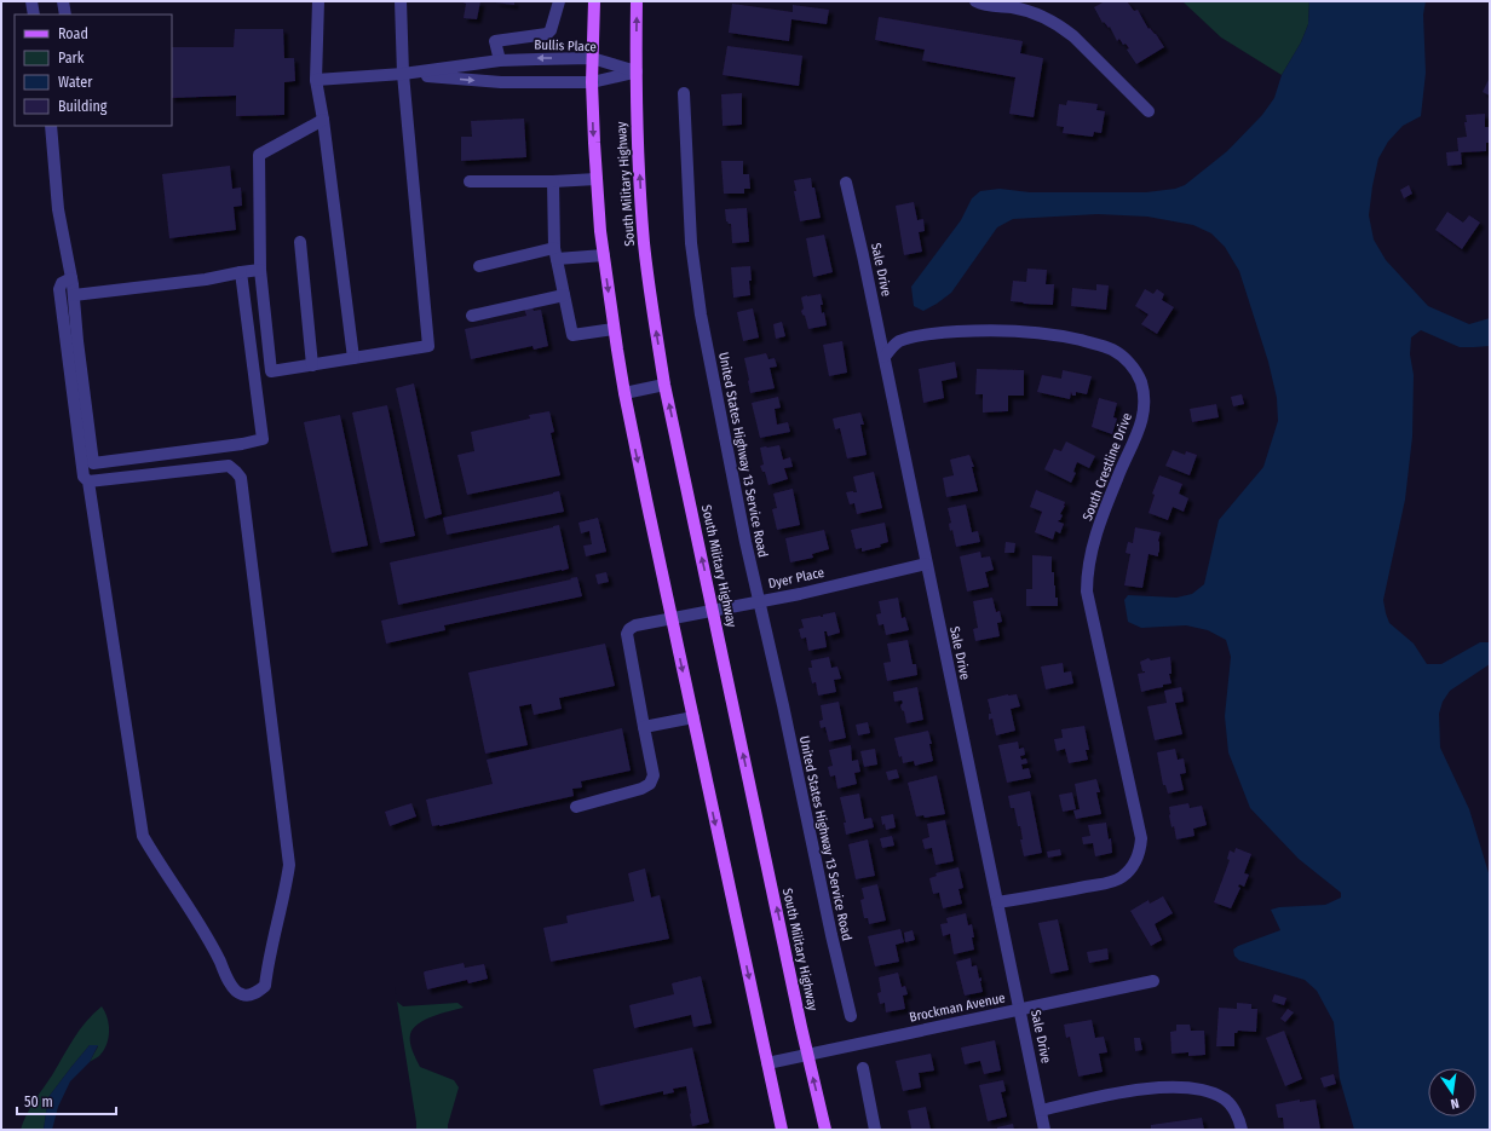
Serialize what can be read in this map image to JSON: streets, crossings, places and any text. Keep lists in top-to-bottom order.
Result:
{
  "streets": {
    "main road": ["South Military Highway"],
    "street": [
      "Bullis Place",
      "Sale Drive",
      "United States Highway 13 Service Road",
      "South Crestline Drive",
      "Dyer Place",
      "Brockman Avenue"
    ]
  },
  "crossings": [
    ["Bullis Place", "South Military Highway"],
    ["South Military Highway", "Dyer Place"],
    ["South Military Highway", "Brockman Avenue"],
    ["Sale Drive", "South Crestline Drive"],
    ["Sale Drive", "Dyer Place"],
    ["Sale Drive", "Brockman Avenue"],
    ["United States Highway 13 Service Road", "Dyer Place"]
  ],
  "legend": [
    "Road",
    "Park",
    "Water",
    "Building"
  ],
  "scale_bar": "50 m",
  "north": "bottom"
}
